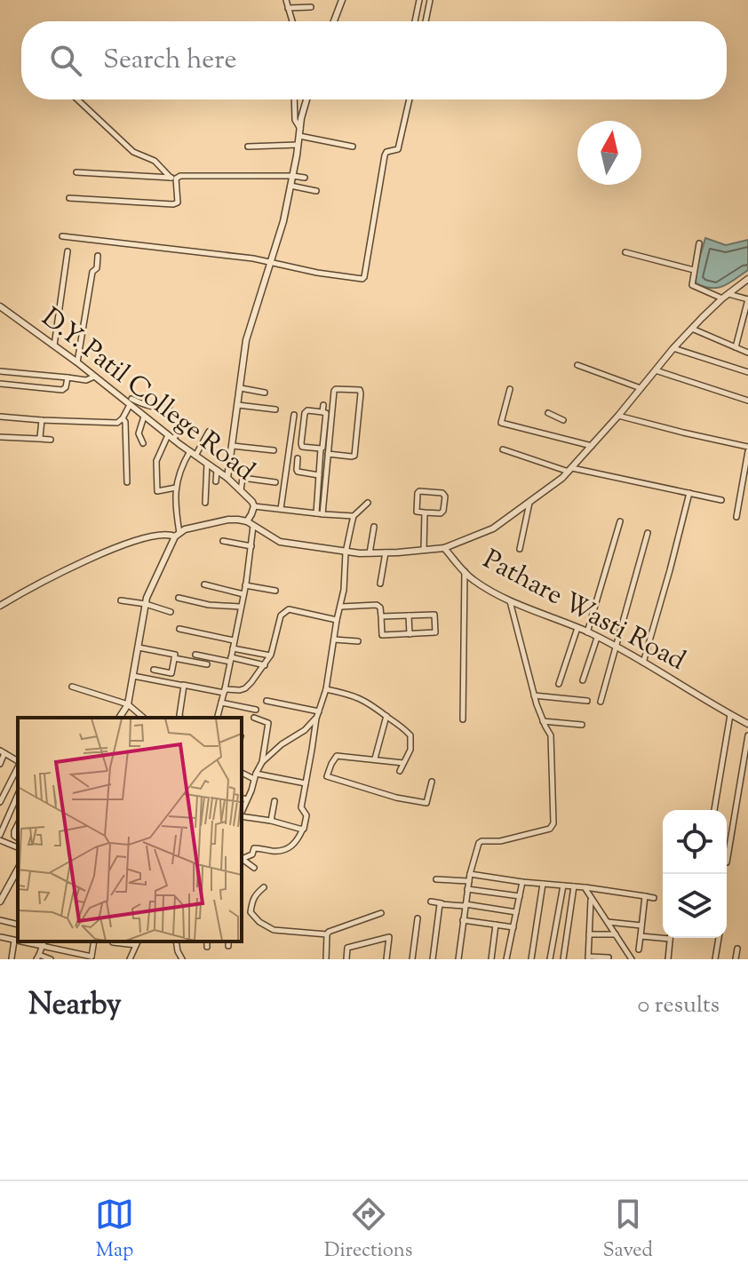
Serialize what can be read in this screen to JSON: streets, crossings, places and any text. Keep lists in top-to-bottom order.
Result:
{
  "streets": {
    "street": ["D.Y. Patil College Road", "Pathare Wasti Road"]
  },
  "north": "top",
  "page": {
    "search": "Search here",
    "heading": ["Nearby", "0 results"],
    "nav": ["Map", "Directions", "Saved"]
  }
}
